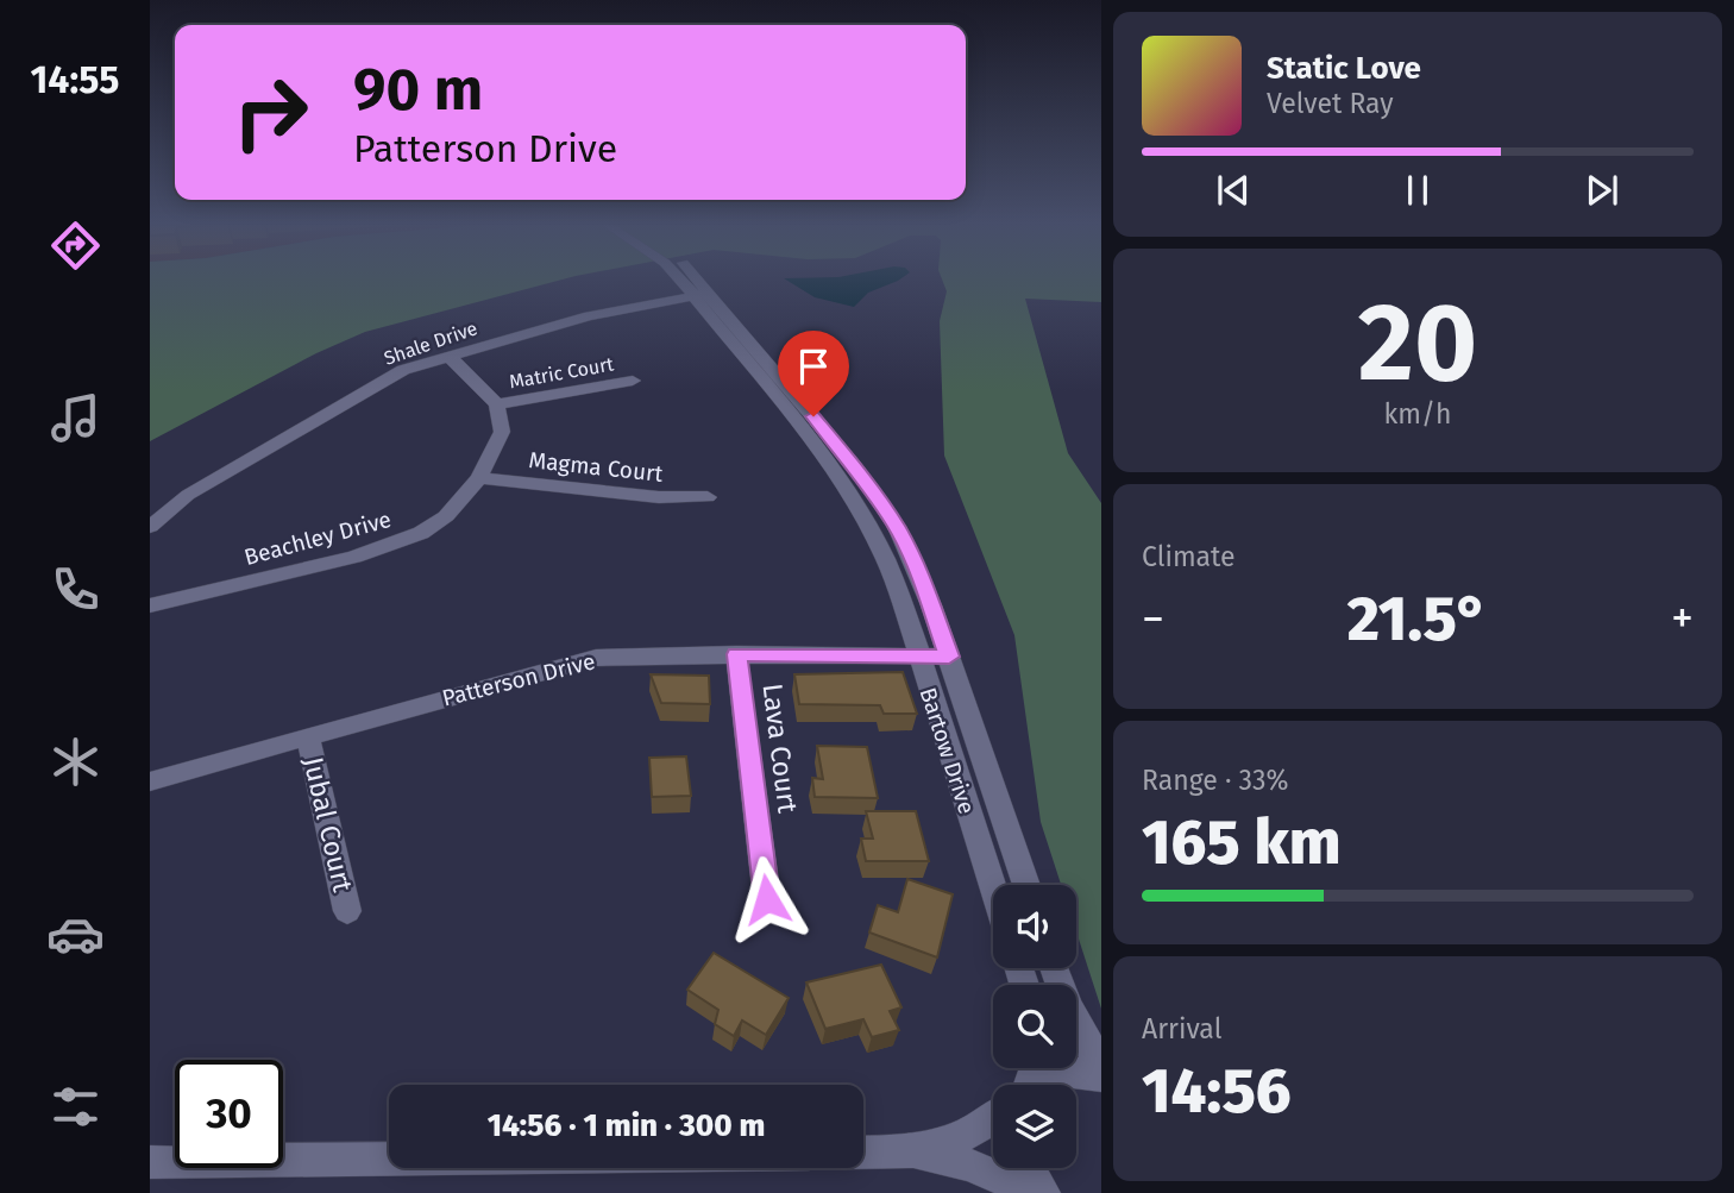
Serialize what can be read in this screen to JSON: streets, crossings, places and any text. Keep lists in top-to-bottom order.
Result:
{
  "streets": {
    "street": [
      "Shale Drive",
      "Matric Court",
      "Magma Court",
      "Beachley Drive",
      "Patterson Drive",
      "Lava Court",
      "Bartow Drive",
      "Jubal Court"
    ]
  },
  "crossings": [
    ["Shale Drive", "Bartow Drive"],
    ["Matric Court", "Beachley Drive"],
    ["Magma Court", "Beachley Drive"],
    ["Patterson Drive", "Lava Court"],
    ["Patterson Drive", "Bartow Drive"],
    ["Patterson Drive", "Jubal Court"]
  ],
  "page": {
    "tabs": "14:55",
    "turn": ["90 m", "Patterson Drive"],
    "song": ["Static Love", "Velvet Ray"],
    "tile": [
      ["20", "km/h"],
      "Climate",
      ["Range · 33%", "165 km"],
      ["Arrival", "14:56"]
    ],
    "heat": ["−", "21.5°", "+"],
    "limit": "30",
    "trip": "14:56 · 1 min · 300 m"
  }
}
